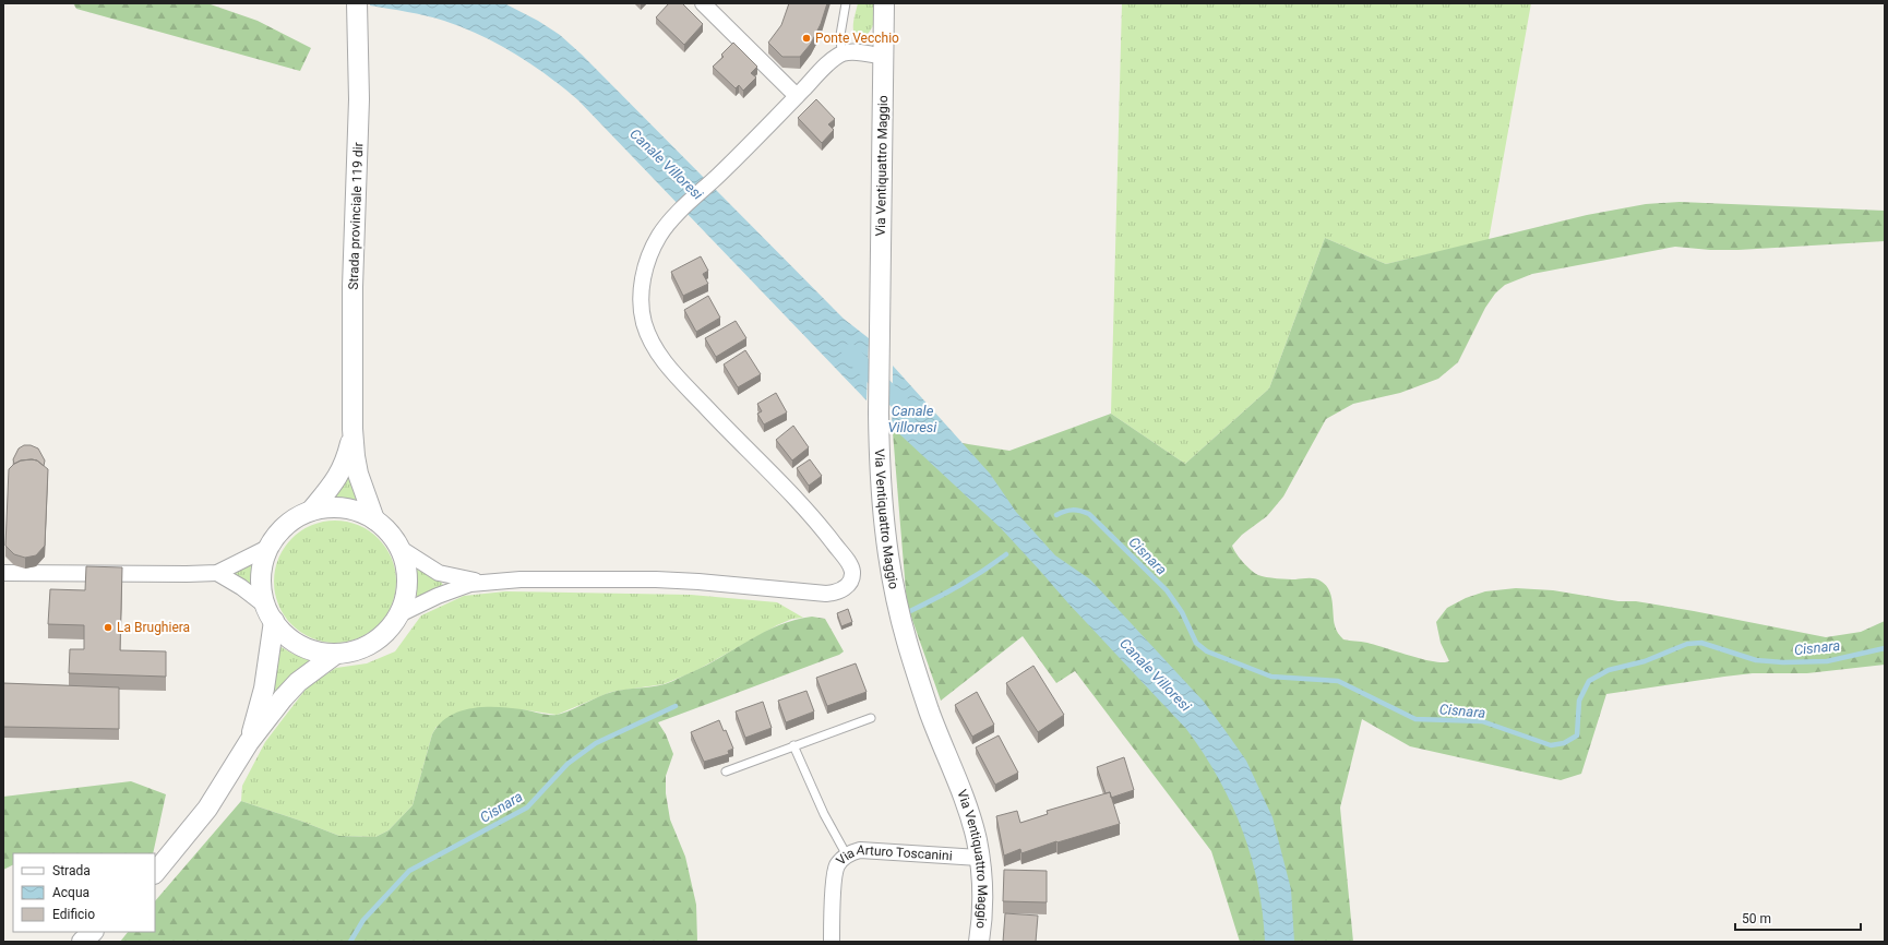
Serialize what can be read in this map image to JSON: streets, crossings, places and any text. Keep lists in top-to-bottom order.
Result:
{
  "streets": {
    "street": ["Via Ventiquattro Maggio", "Strada provinciale 119 dir", "Via Arturo Toscanini"]
  },
  "crossings": [
    ["Via Ventiquattro Maggio", "Via Arturo Toscanini"]
  ],
  "water": ["Canale Villoresi", "Cisnara"],
  "places": ["Ponte Vecchio", "La Brughiera"],
  "legend": ["Strada", "Acqua", "Edificio"],
  "scale_bar": "50 m"
}
